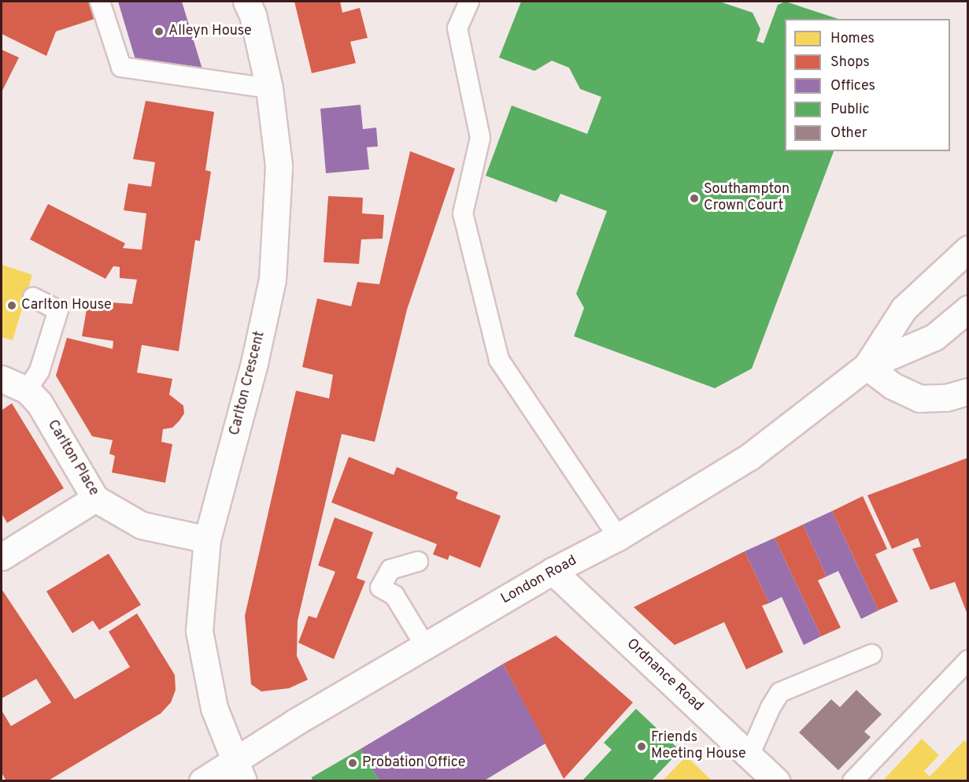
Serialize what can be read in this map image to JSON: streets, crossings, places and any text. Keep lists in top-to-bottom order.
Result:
{
  "streets": {
    "street": [
      "Carlton Crescent",
      "Carlton Place",
      "London Road",
      "Ordnance Road"
    ]
  },
  "crossings": [
    ["Carlton Crescent", "Carlton Place"],
    ["Carlton Crescent", "London Road"],
    ["London Road", "Ordnance Road"]
  ],
  "places": [
    "Alleyn House",
    "Southampton Crown Court",
    "Carlton House",
    "Friends Meeting House",
    "Probation Office"
  ],
  "legend": [
    "Homes",
    "Shops",
    "Offices",
    "Public",
    "Other"
  ]
}
